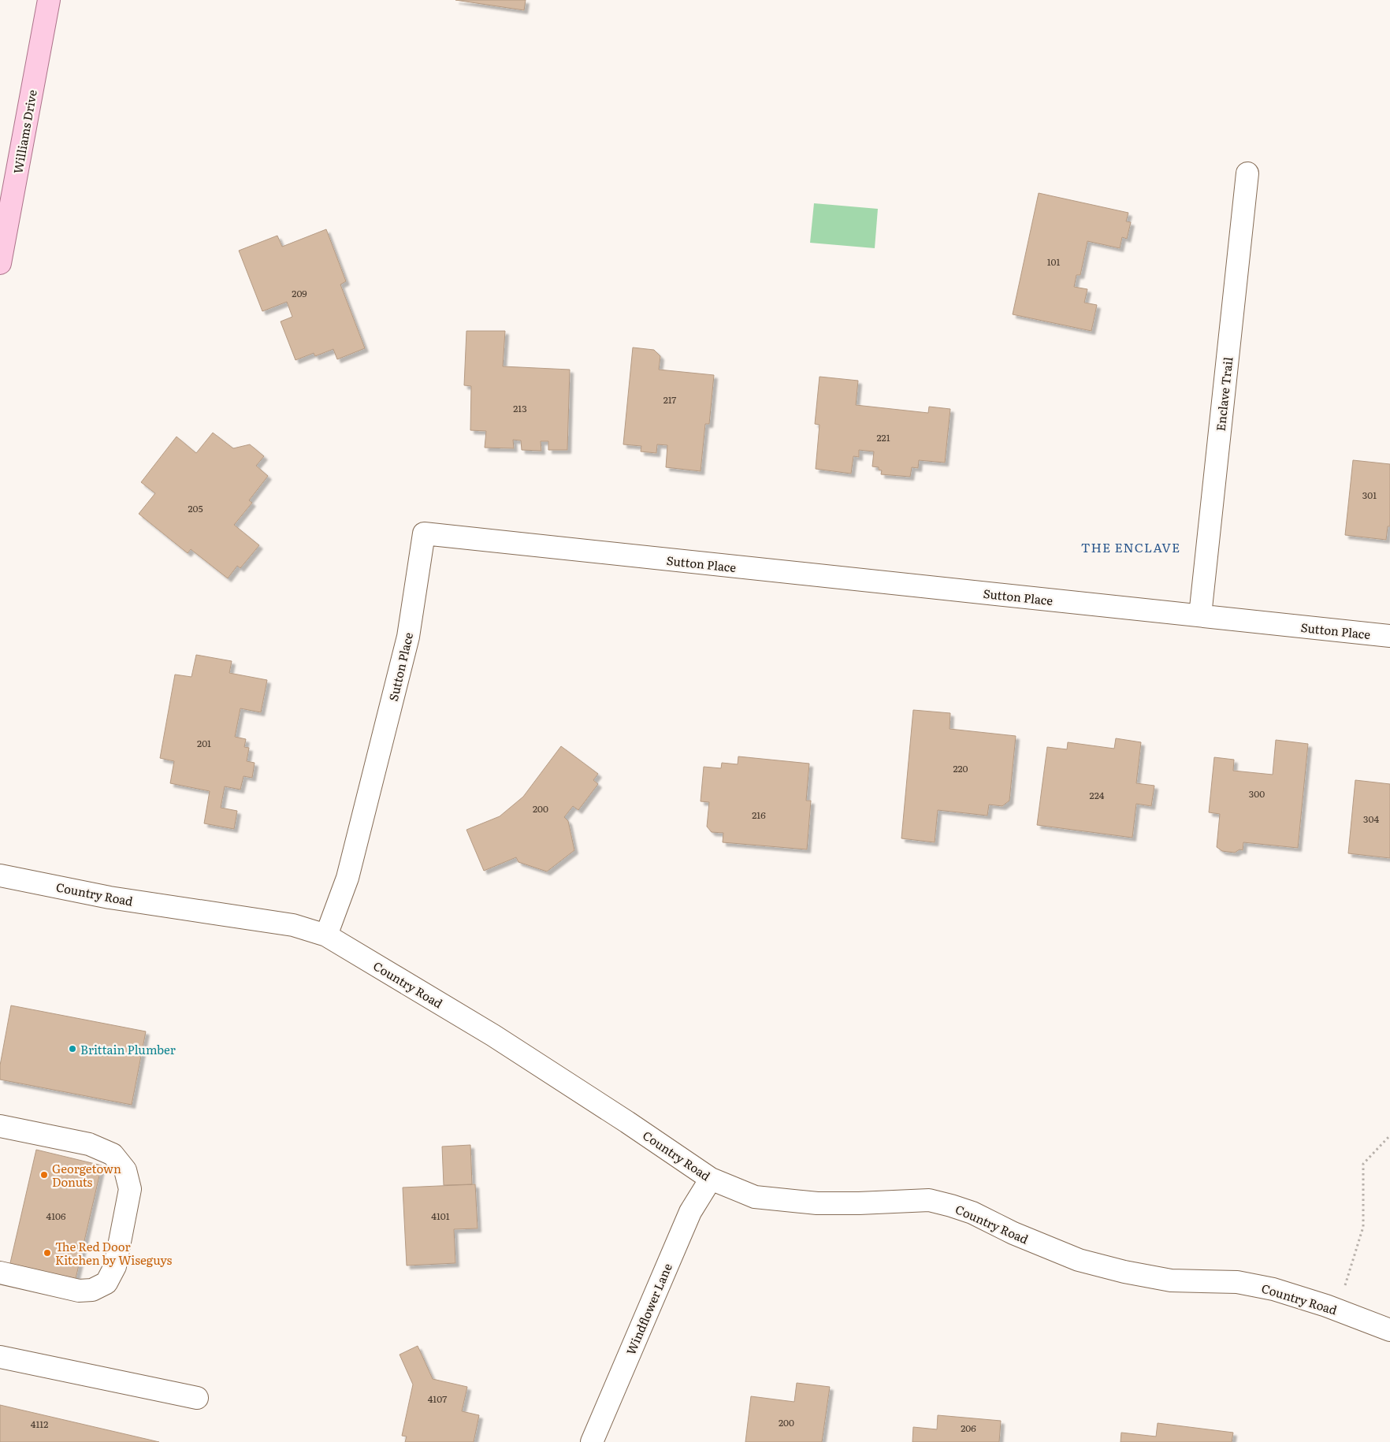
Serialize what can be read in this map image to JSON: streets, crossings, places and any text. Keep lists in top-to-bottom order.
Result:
{
  "streets": {
    "main road": ["Williams Drive"],
    "street": [
      "Enclave Trail",
      "Sutton Place",
      "Country Road",
      "Windflower Lane"
    ]
  },
  "crossings": [
    ["Enclave Trail", "Sutton Place"],
    ["Sutton Place", "Country Road"],
    ["Country Road", "Windflower Lane"]
  ],
  "districts": ["THE ENCLAVE"],
  "places": ["Brittain Plumber", "Georgetown Donuts", "The Red Door Kitchen by Wiseguys"],
  "house_numbers": [
    "101",
    "209",
    "217",
    "213",
    "221",
    "301",
    "205",
    "201",
    "220",
    "300",
    "224",
    "200",
    "216",
    "304",
    "4106",
    "4101",
    "4107",
    "200",
    "4112",
    "206"
  ]
}
